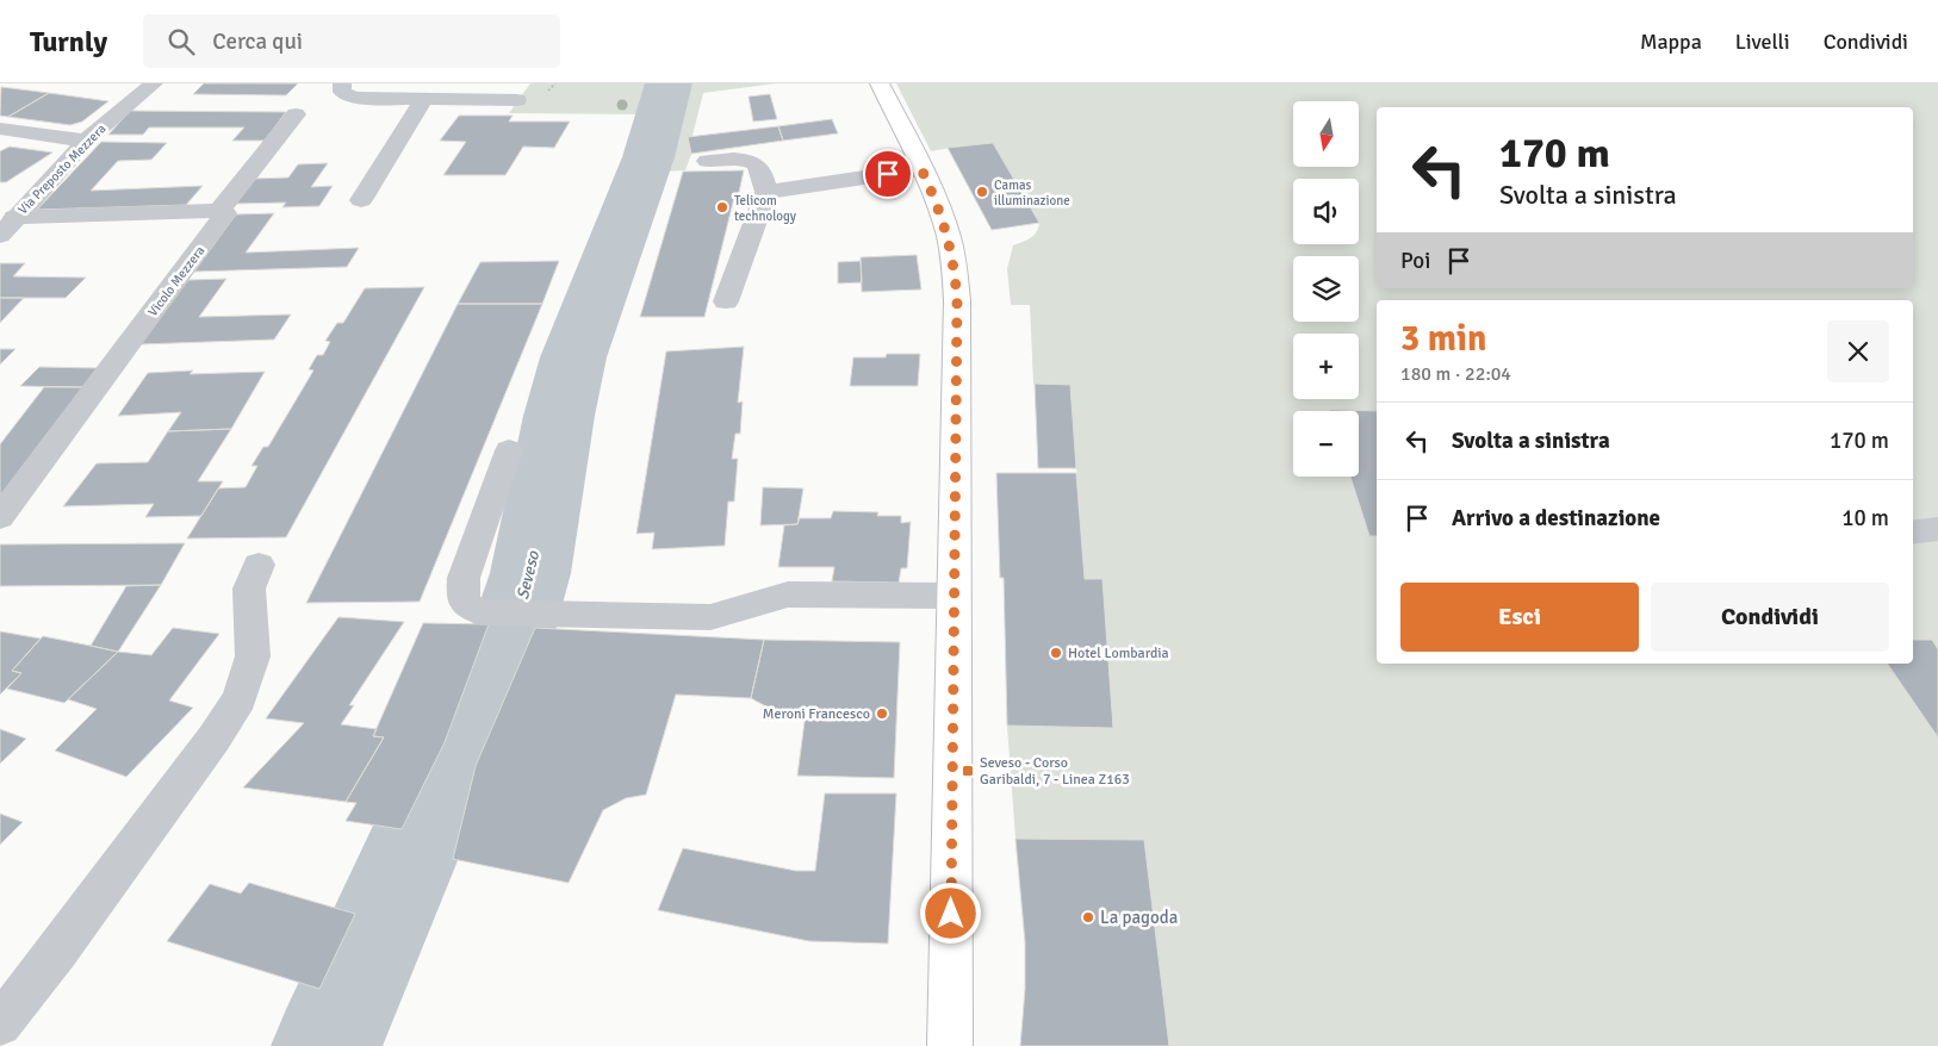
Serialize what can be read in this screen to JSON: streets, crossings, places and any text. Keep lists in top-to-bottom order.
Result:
{
  "streets": {
    "street": ["Via Preposto Mezzera", "Vicolo Mezzera"]
  },
  "water": ["Seveso"],
  "places": {
    "other": [
      "Camas illuminazione",
      "Telicom technology",
      "Hotel Lombardia",
      "Meroni Francesco",
      "La pagoda"
    ],
    "transit": ["Seveso - Corso Garibaldi, 7 - Linea Z163"]
  },
  "north": "bottom",
  "page": {
    "header": "Turnly",
    "search": "Cerca qui",
    "nav": ["Mappa", "Livelli", "Condividi"],
    "map_buttons": ["+", "−"],
    "turn": ["170 m", "Svolta a sinistra"],
    "then": "Poi",
    "heading": ["3 min", "180 m · 22:04"],
    "list": [
      {
        "name": "Svolta a sinistra",
        "value": "170 m"
      },
      {
        "name": "Arrivo a destinazione",
        "value": "10 m"
      }
    ],
    "buttons": ["Esci", "Condividi"]
  }
}
